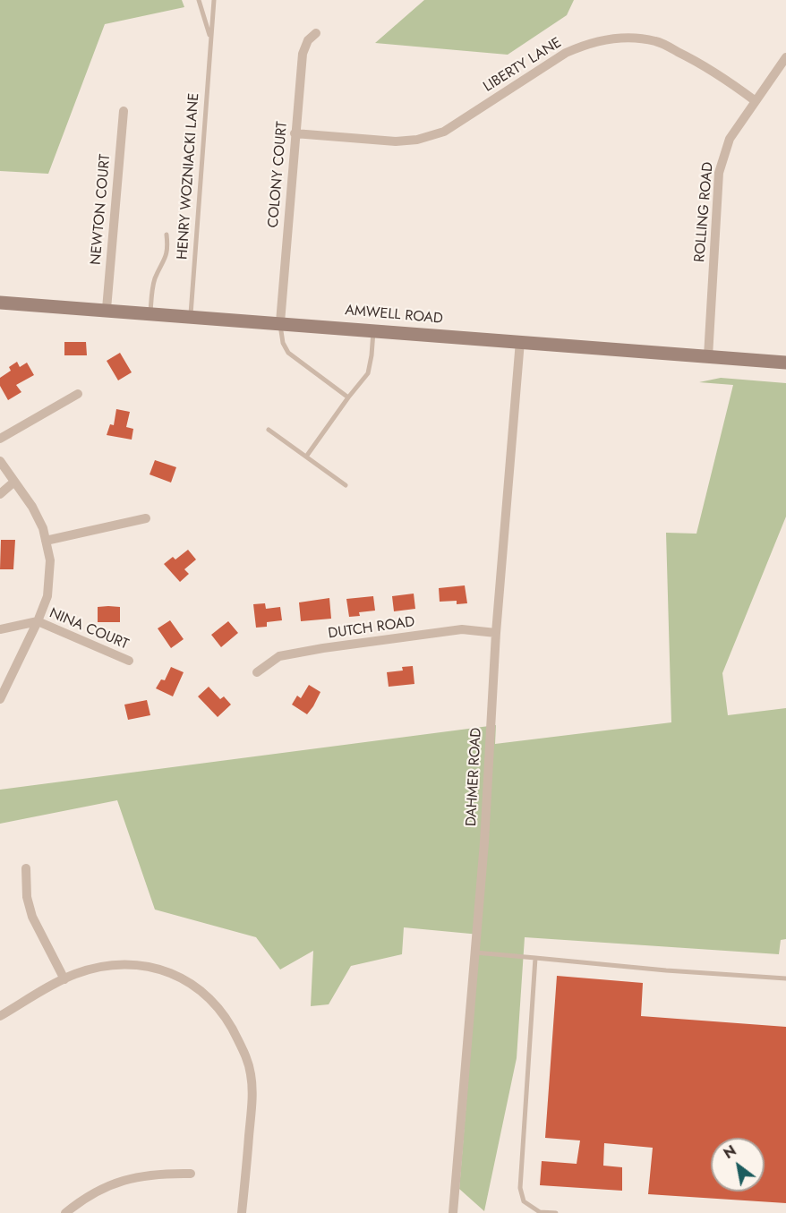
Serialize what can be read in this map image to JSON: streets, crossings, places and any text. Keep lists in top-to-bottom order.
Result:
{
  "streets": {
    "main road": ["AMWELL ROAD"],
    "street": [
      "LIBERTY LANE",
      "COLONY COURT",
      "NEWTON COURT",
      "ROLLING ROAD",
      "DUTCH ROAD",
      "NINA COURT",
      "DAHMER ROAD"
    ],
    "lane": ["HENRY WOZNIACKI LANE"]
  },
  "crossings": [
    ["LIBERTY LANE", "COLONY COURT"],
    ["LIBERTY LANE", "ROLLING ROAD"],
    ["COLONY COURT", "AMWELL ROAD"],
    ["HENRY WOZNIACKI LANE", "AMWELL ROAD"],
    ["NEWTON COURT", "AMWELL ROAD"],
    ["ROLLING ROAD", "AMWELL ROAD"],
    ["AMWELL ROAD", "DAHMER ROAD"],
    ["DUTCH ROAD", "DAHMER ROAD"]
  ],
  "north": "top left"
}
